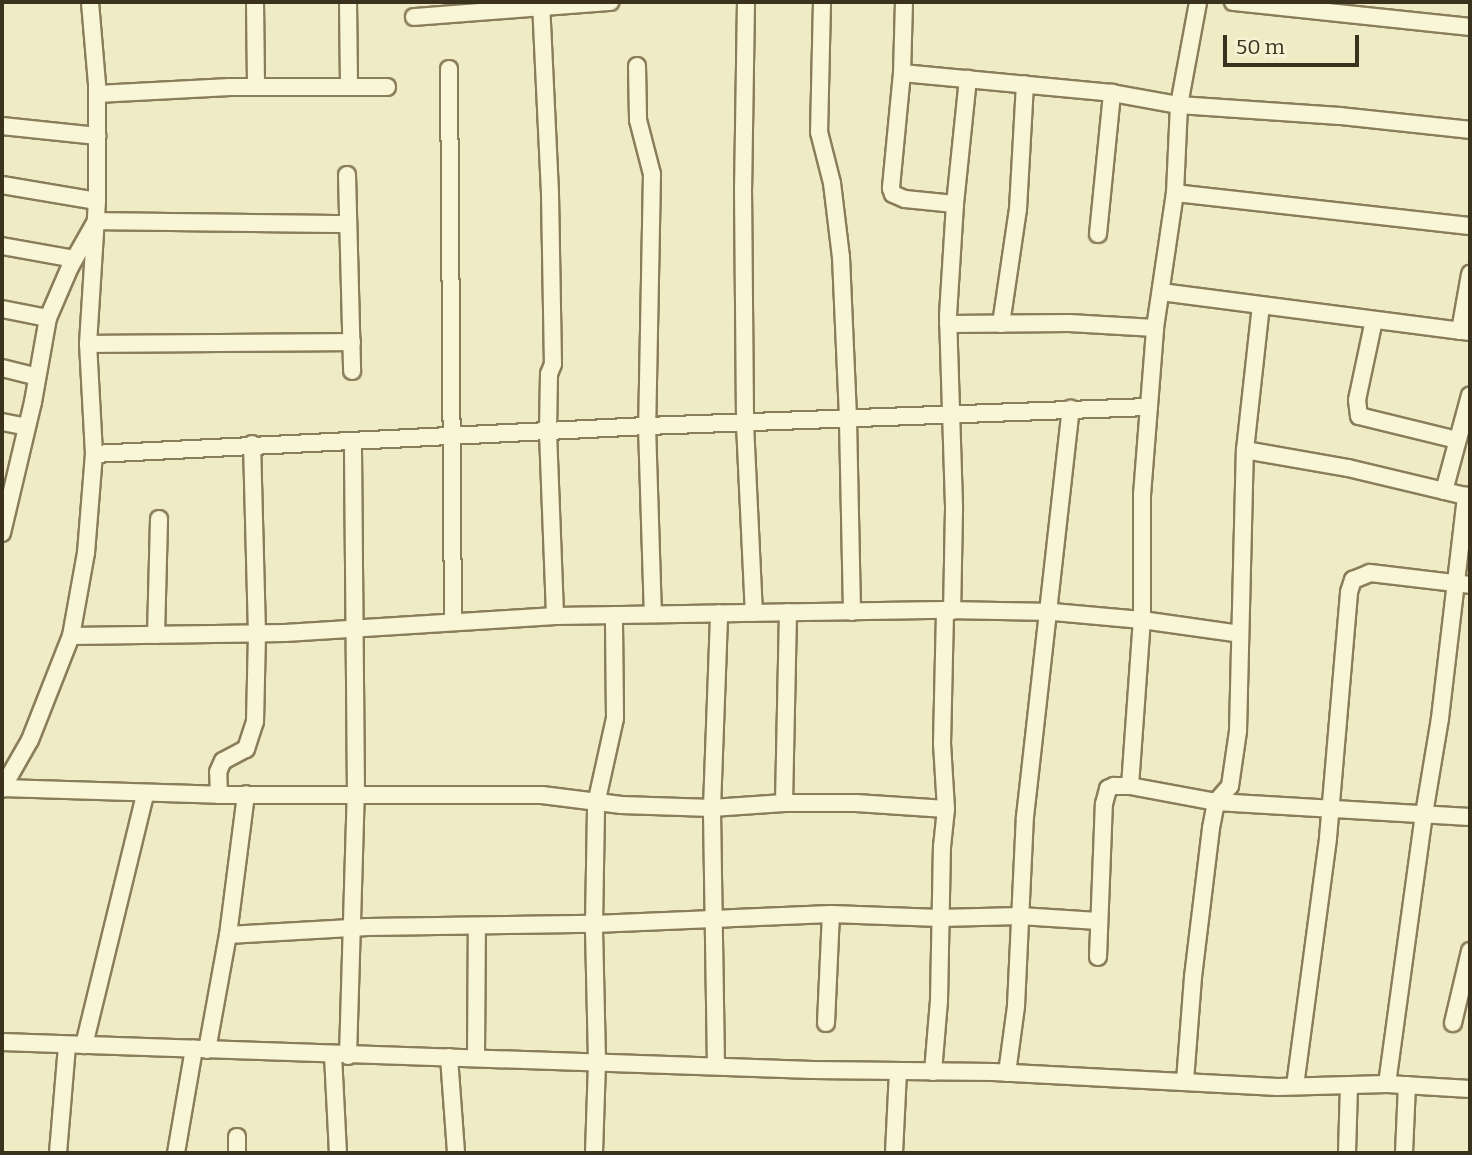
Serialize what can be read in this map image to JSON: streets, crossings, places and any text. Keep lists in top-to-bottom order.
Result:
{
  "scale_bar": "50 m"
}
